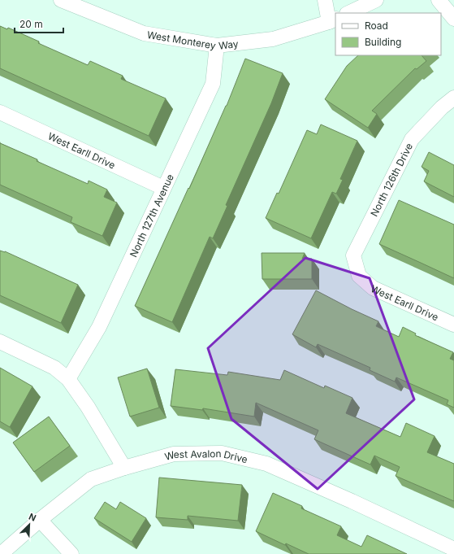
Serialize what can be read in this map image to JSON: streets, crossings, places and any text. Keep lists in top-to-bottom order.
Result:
{
  "streets": {
    "street": [
      "West Monterey Way",
      "West Earll Drive",
      "North 126th Drive",
      "North 127th Avenue",
      "West Avalon Drive"
    ]
  },
  "crossings": [
    ["West Monterey Way", "North 127th Avenue"],
    ["West Earll Drive", "North 126th Drive"],
    ["West Earll Drive", "North 127th Avenue"]
  ],
  "legend": ["Road", "Building"],
  "scale_bar": "20 m",
  "north": "top right"
}
